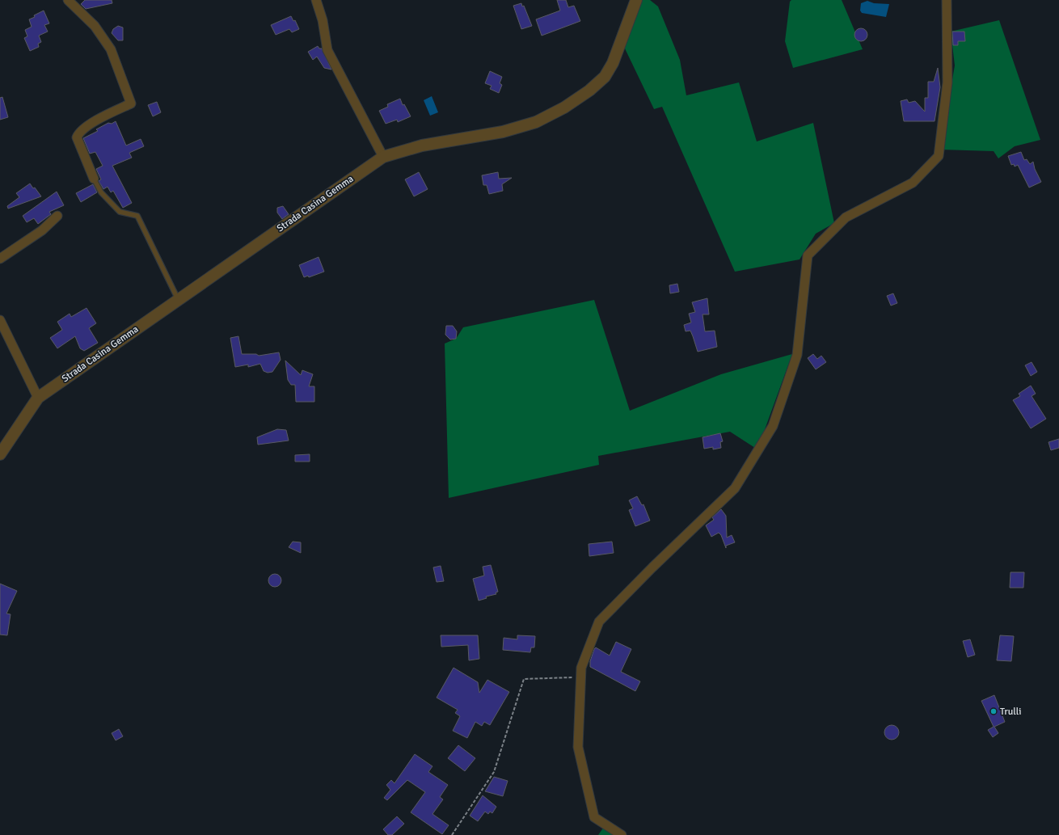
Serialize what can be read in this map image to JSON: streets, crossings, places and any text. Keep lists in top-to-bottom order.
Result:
{
  "streets": {
    "street": ["Strada Casina Gemma"]
  },
  "places": ["Trulli"]
}
